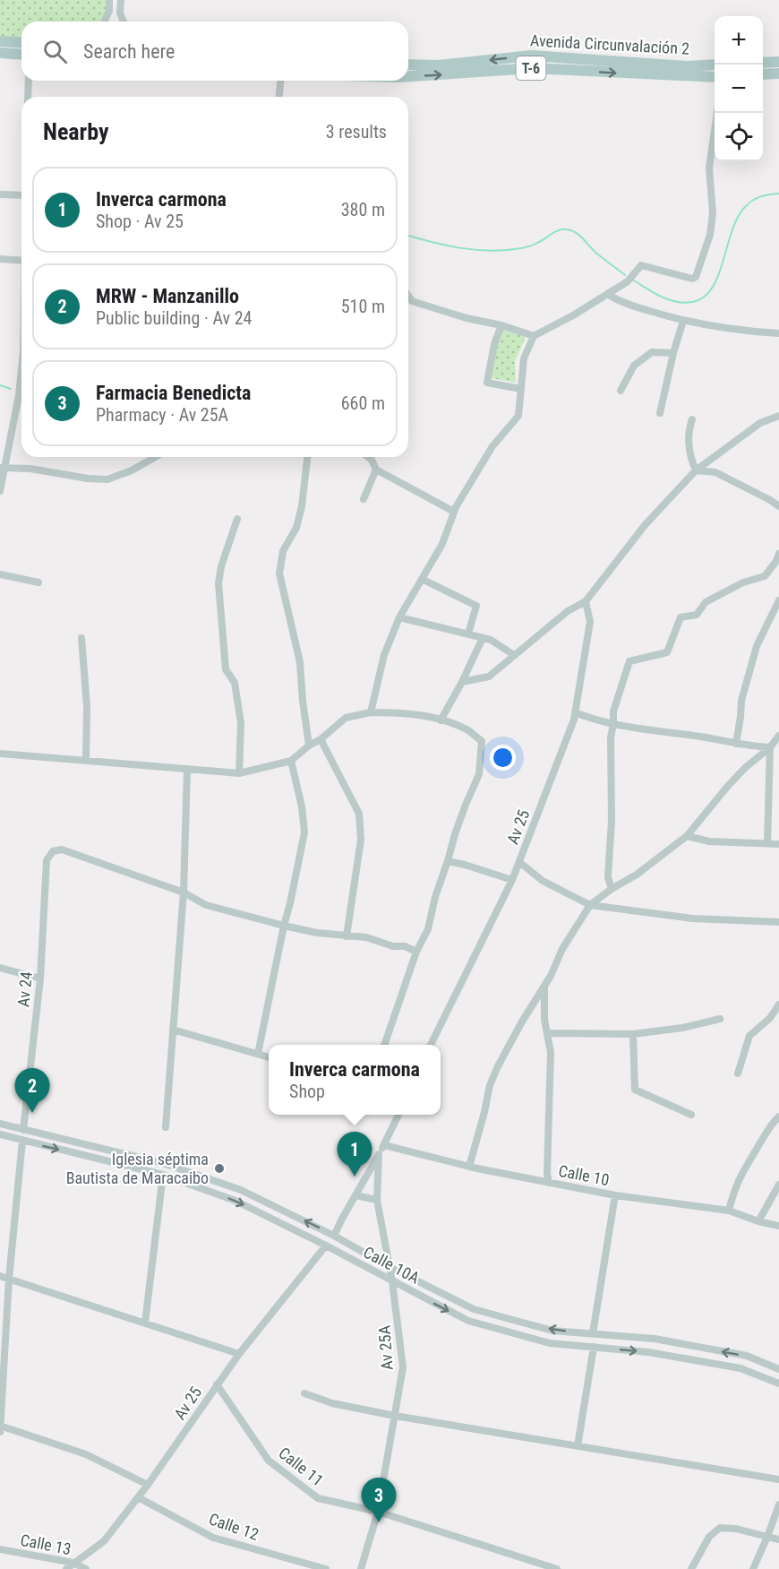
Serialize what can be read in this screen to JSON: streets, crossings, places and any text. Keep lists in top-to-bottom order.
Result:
{
  "streets": {
    "main road": ["Avenida Circunvalación 2", "T-6"],
    "street": [
      "Av 25",
      "Av 24",
      "Calle 10",
      "Calle 10A",
      "Av 25A",
      "Calle 11",
      "Calle 12",
      "Calle 13"
    ]
  },
  "crossings": [
    ["Av 25", "Calle 10A"],
    ["Av 25", "Calle 11"],
    ["Av 25", "Calle 12"],
    ["Av 25", "Calle 13"],
    ["Av 24", "Calle 10A"],
    ["Calle 10A", "Av 25A"],
    ["Av 25A", "Calle 11"]
  ],
  "places": ["Iglesia séptima Bautista de Maracaibo"],
  "page": {
    "map_buttons": ["+", "−"],
    "search": "Search here",
    "heading": ["Nearby", "3 results"],
    "list": [
      {
        "mark": "1",
        "name": "Inverca carmona",
        "note": "Shop · Av 25",
        "value": "380 m"
      },
      {
        "mark": "2",
        "name": "MRW - Manzanillo",
        "note": "Public building · Av 24",
        "value": "510 m"
      },
      {
        "mark": "3",
        "name": "Farmacia Benedicta",
        "note": "Pharmacy · Av 25A",
        "value": "660 m"
      }
    ],
    "popup": ["Inverca carmona", "Shop"],
    "pins": ["2", "1", "3"]
  }
}
